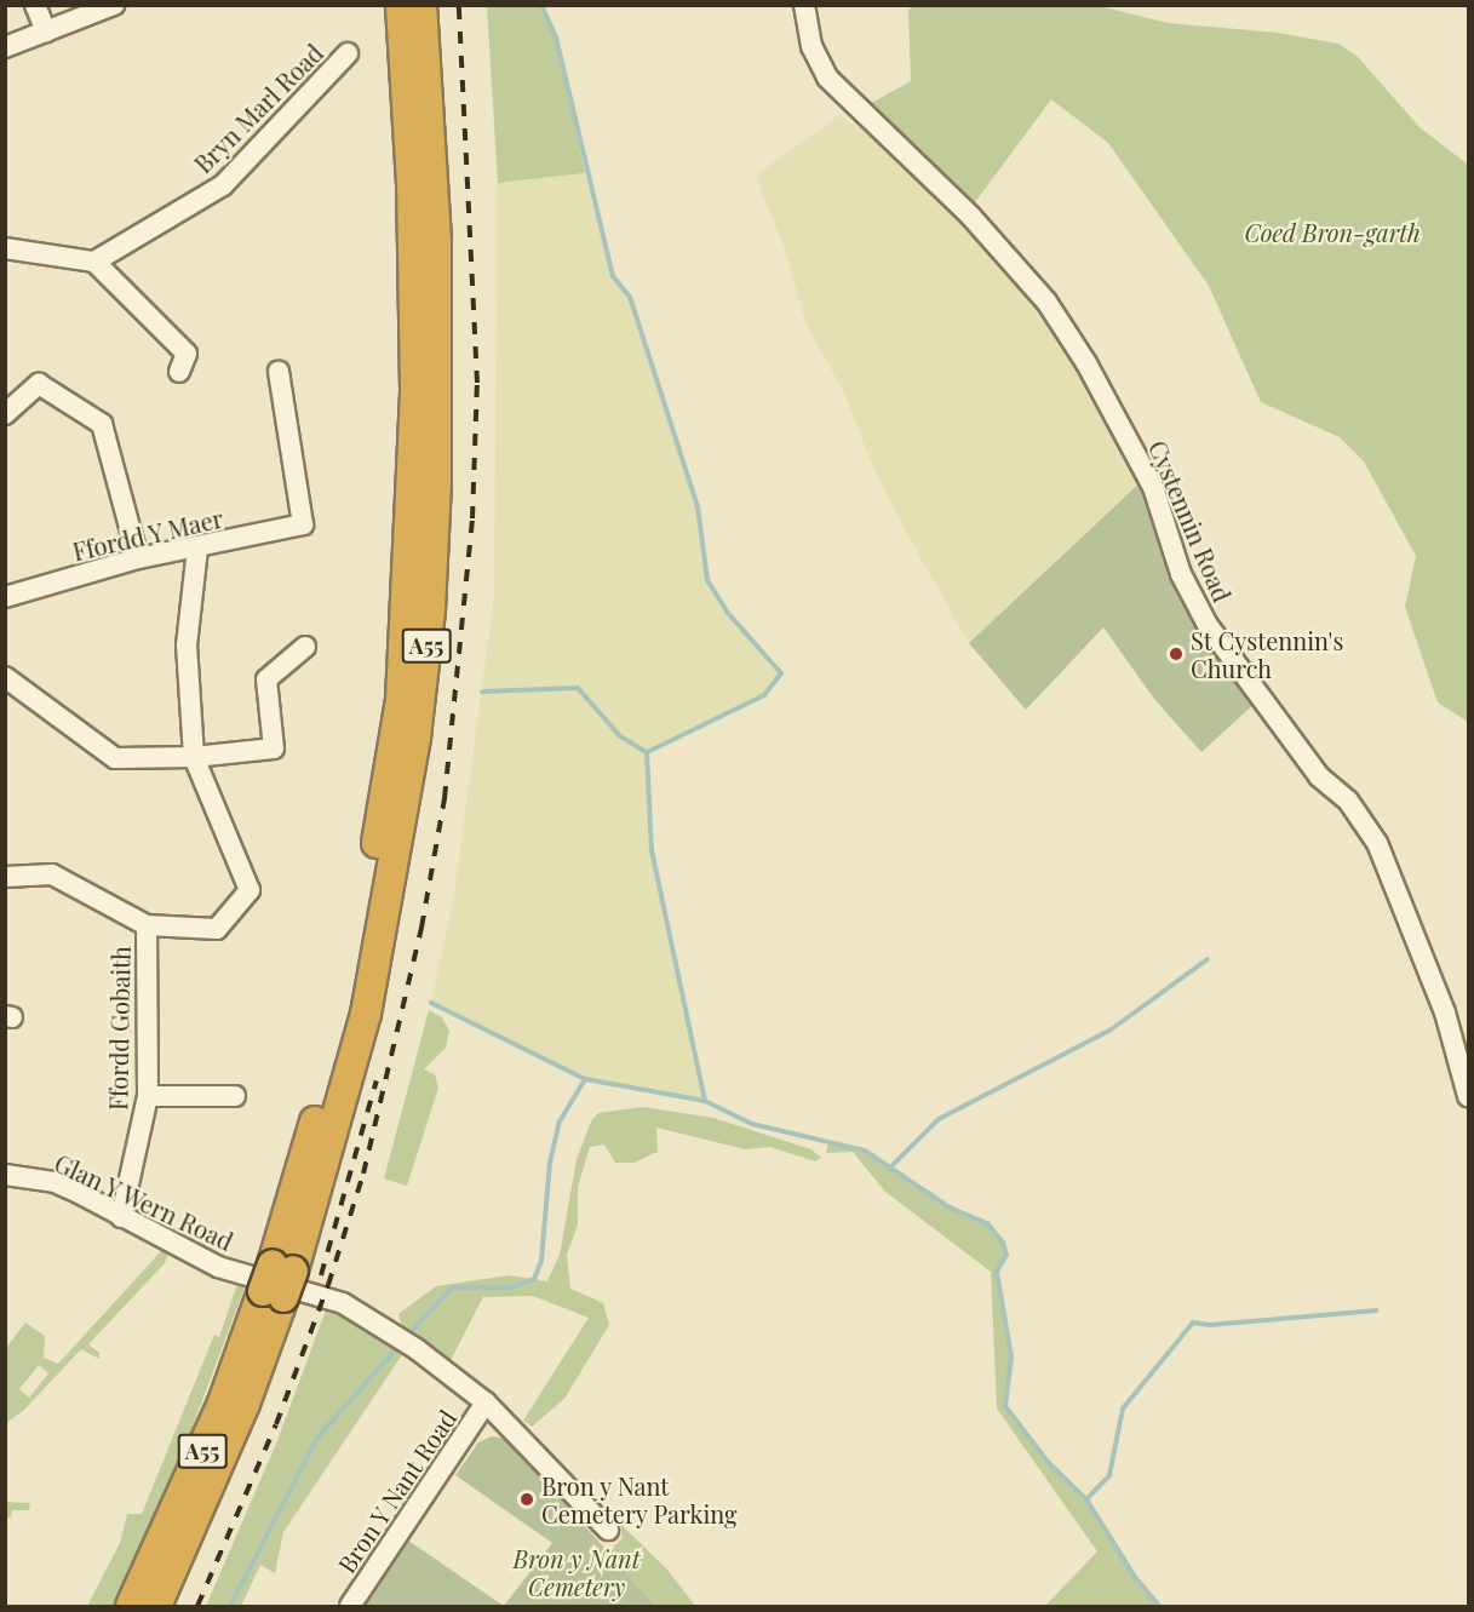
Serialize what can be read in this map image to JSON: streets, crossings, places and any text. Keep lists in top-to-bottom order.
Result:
{
  "streets": {
    "highway": ["A55"],
    "street": [
      "Bryn Marl Road",
      "Cystennin Road",
      "Ffordd Y Maer",
      "Ffordd Gobaith",
      "Glan Y Wern Road",
      "Bron Y Nant Road"
    ]
  },
  "crossings": [
    ["Ffordd Gobaith", "Glan Y Wern Road"],
    ["Glan Y Wern Road", "Bron Y Nant Road"]
  ],
  "parks": ["Coed Bron-garth", "Bron y Nant Cemetery"],
  "places": ["St Cystennin's Church", "Bron y Nant Cemetery Parking"]
}
